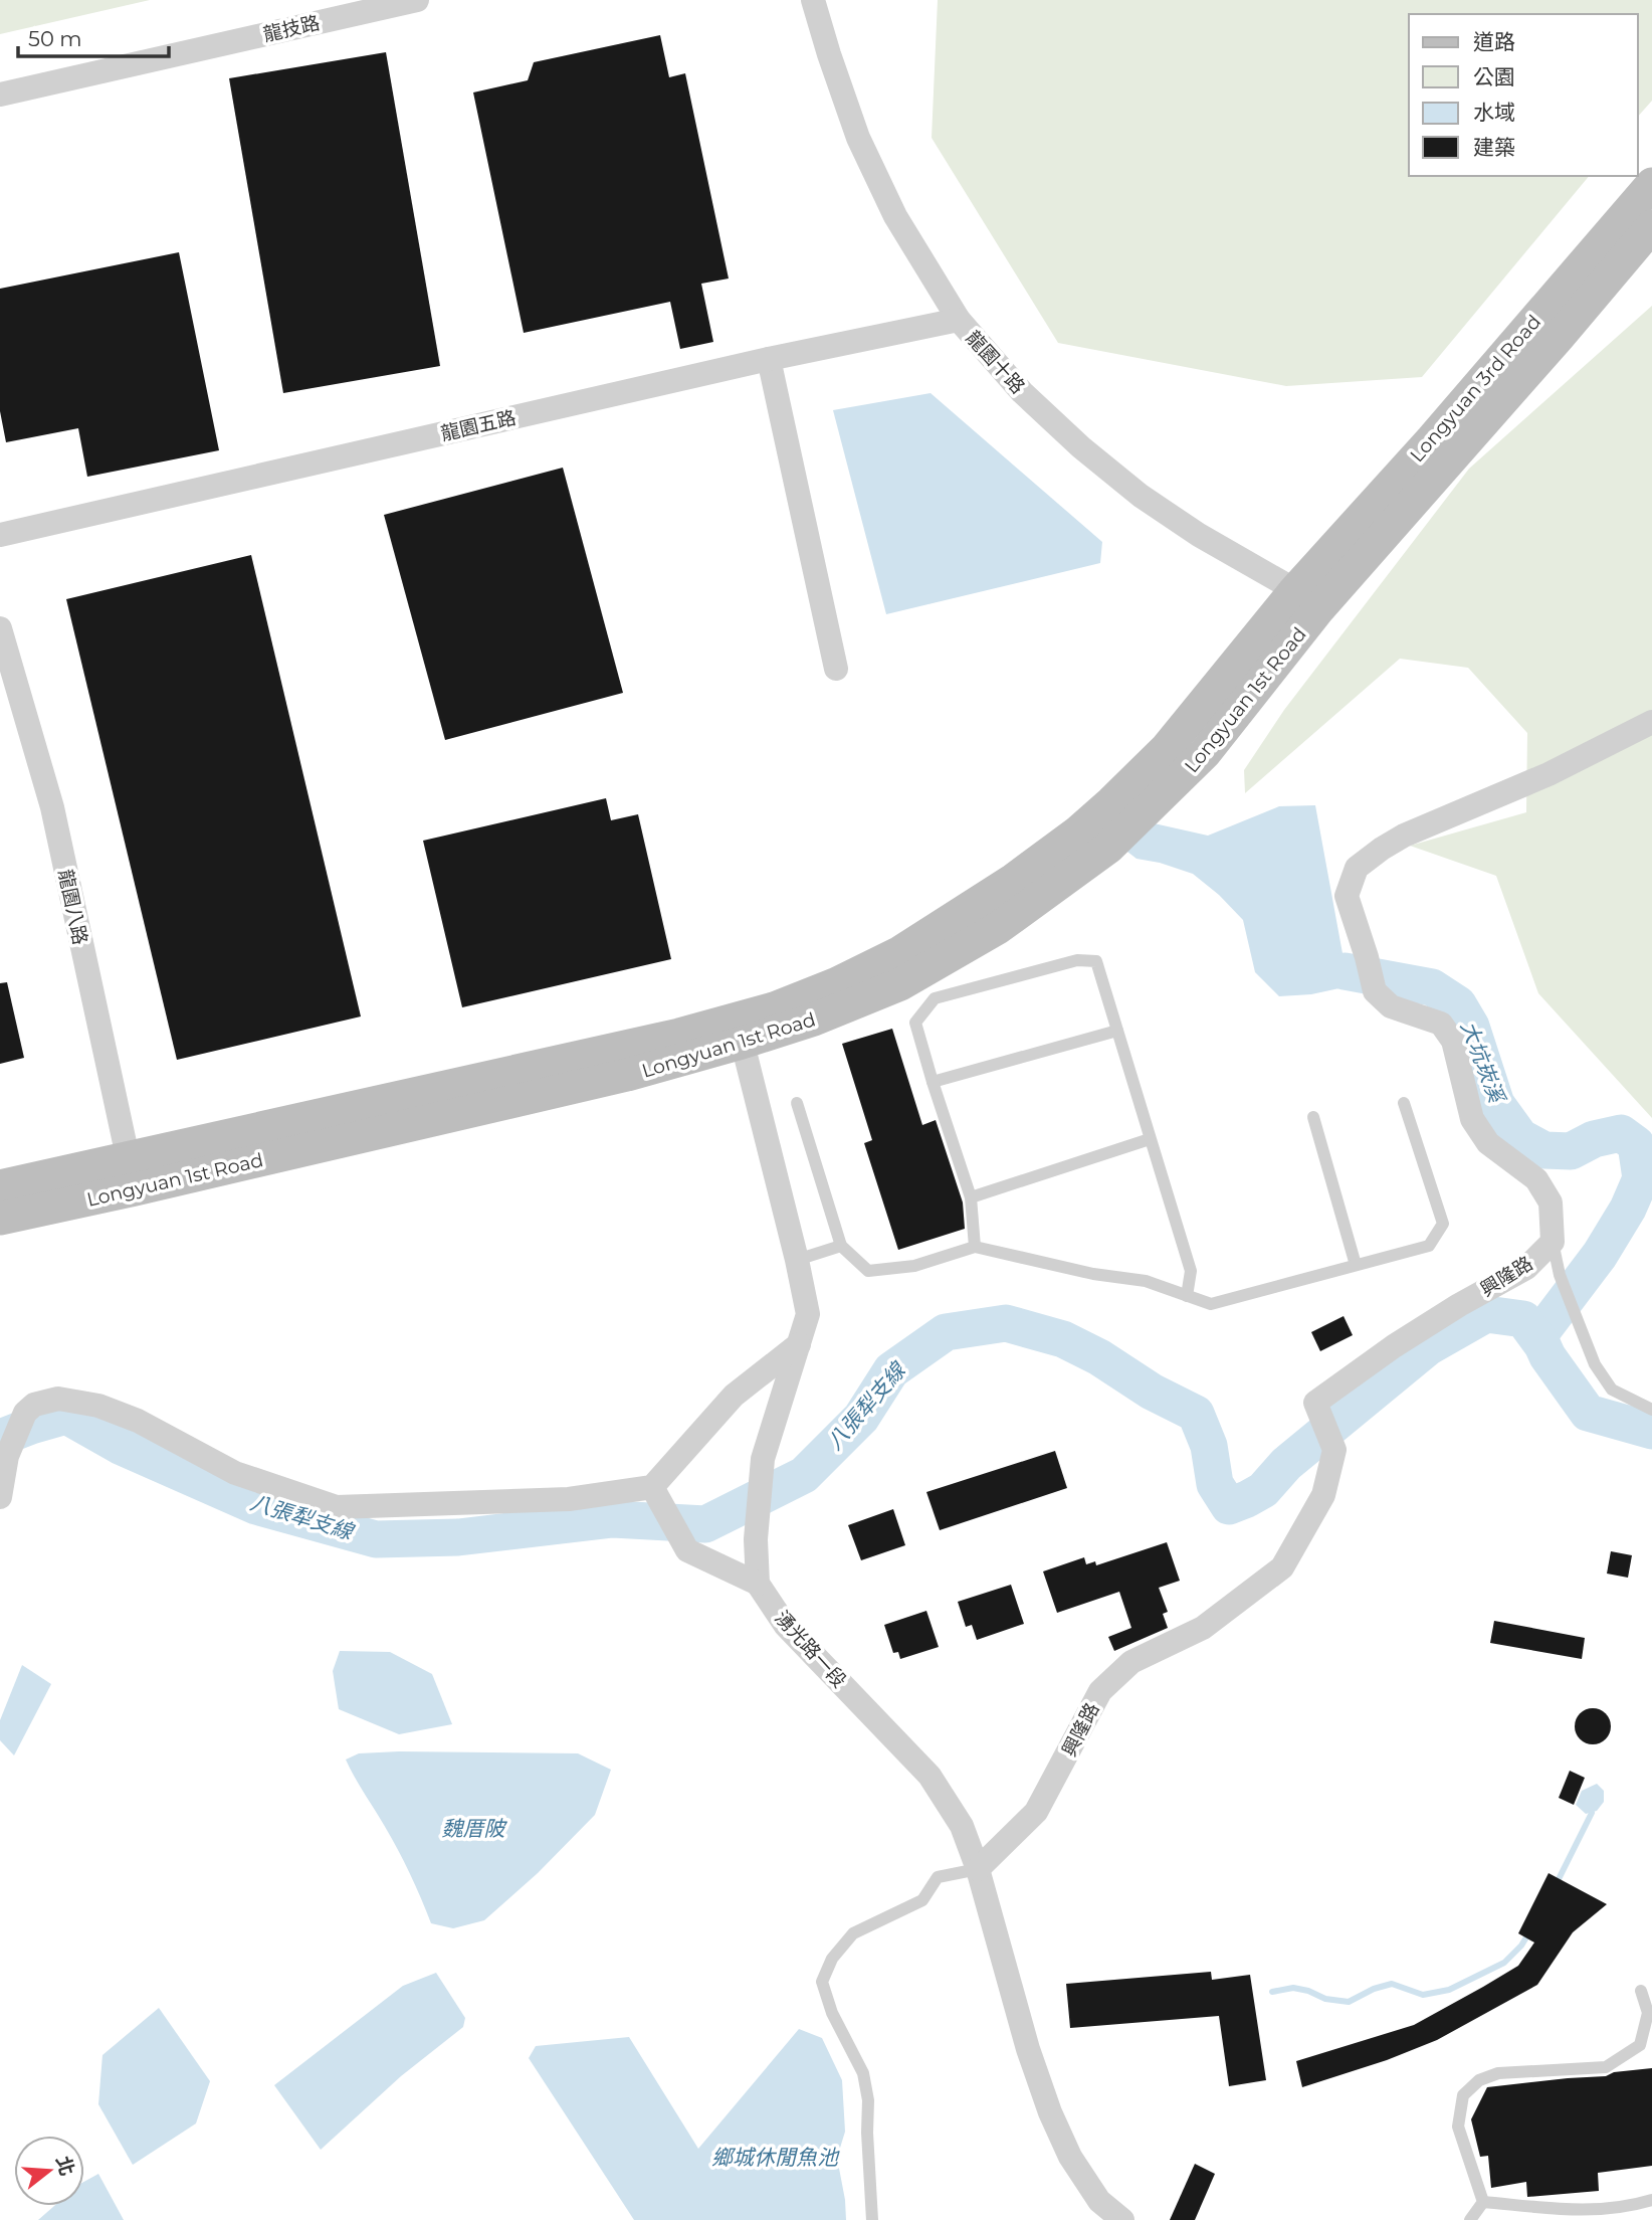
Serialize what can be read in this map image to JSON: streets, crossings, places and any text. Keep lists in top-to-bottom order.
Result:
{
  "streets": {
    "street": [
      "龍技路",
      "龍園十路",
      "Longyuan 3rd Road",
      "龍園五路",
      "Longyuan 1st Road",
      "龍園八路",
      "興隆路",
      "湧光路一段"
    ]
  },
  "crossings": [
    ["龍園十路", "Longyuan 3rd Road"],
    ["龍園十路", "龍園五路"],
    ["龍園十路", "Longyuan 1st Road"],
    ["Longyuan 3rd Road", "Longyuan 1st Road"],
    ["Longyuan 1st Road", "龍園八路"],
    ["興隆路", "湧光路一段"]
  ],
  "water": [
    "大坑崁溪",
    "八張犁支線",
    "魏厝陂",
    "鄉城休閒魚池"
  ],
  "legend": [
    "道路",
    "公園",
    "水域",
    "建築"
  ],
  "scale_bar": "50 m",
  "north": "right"
}
